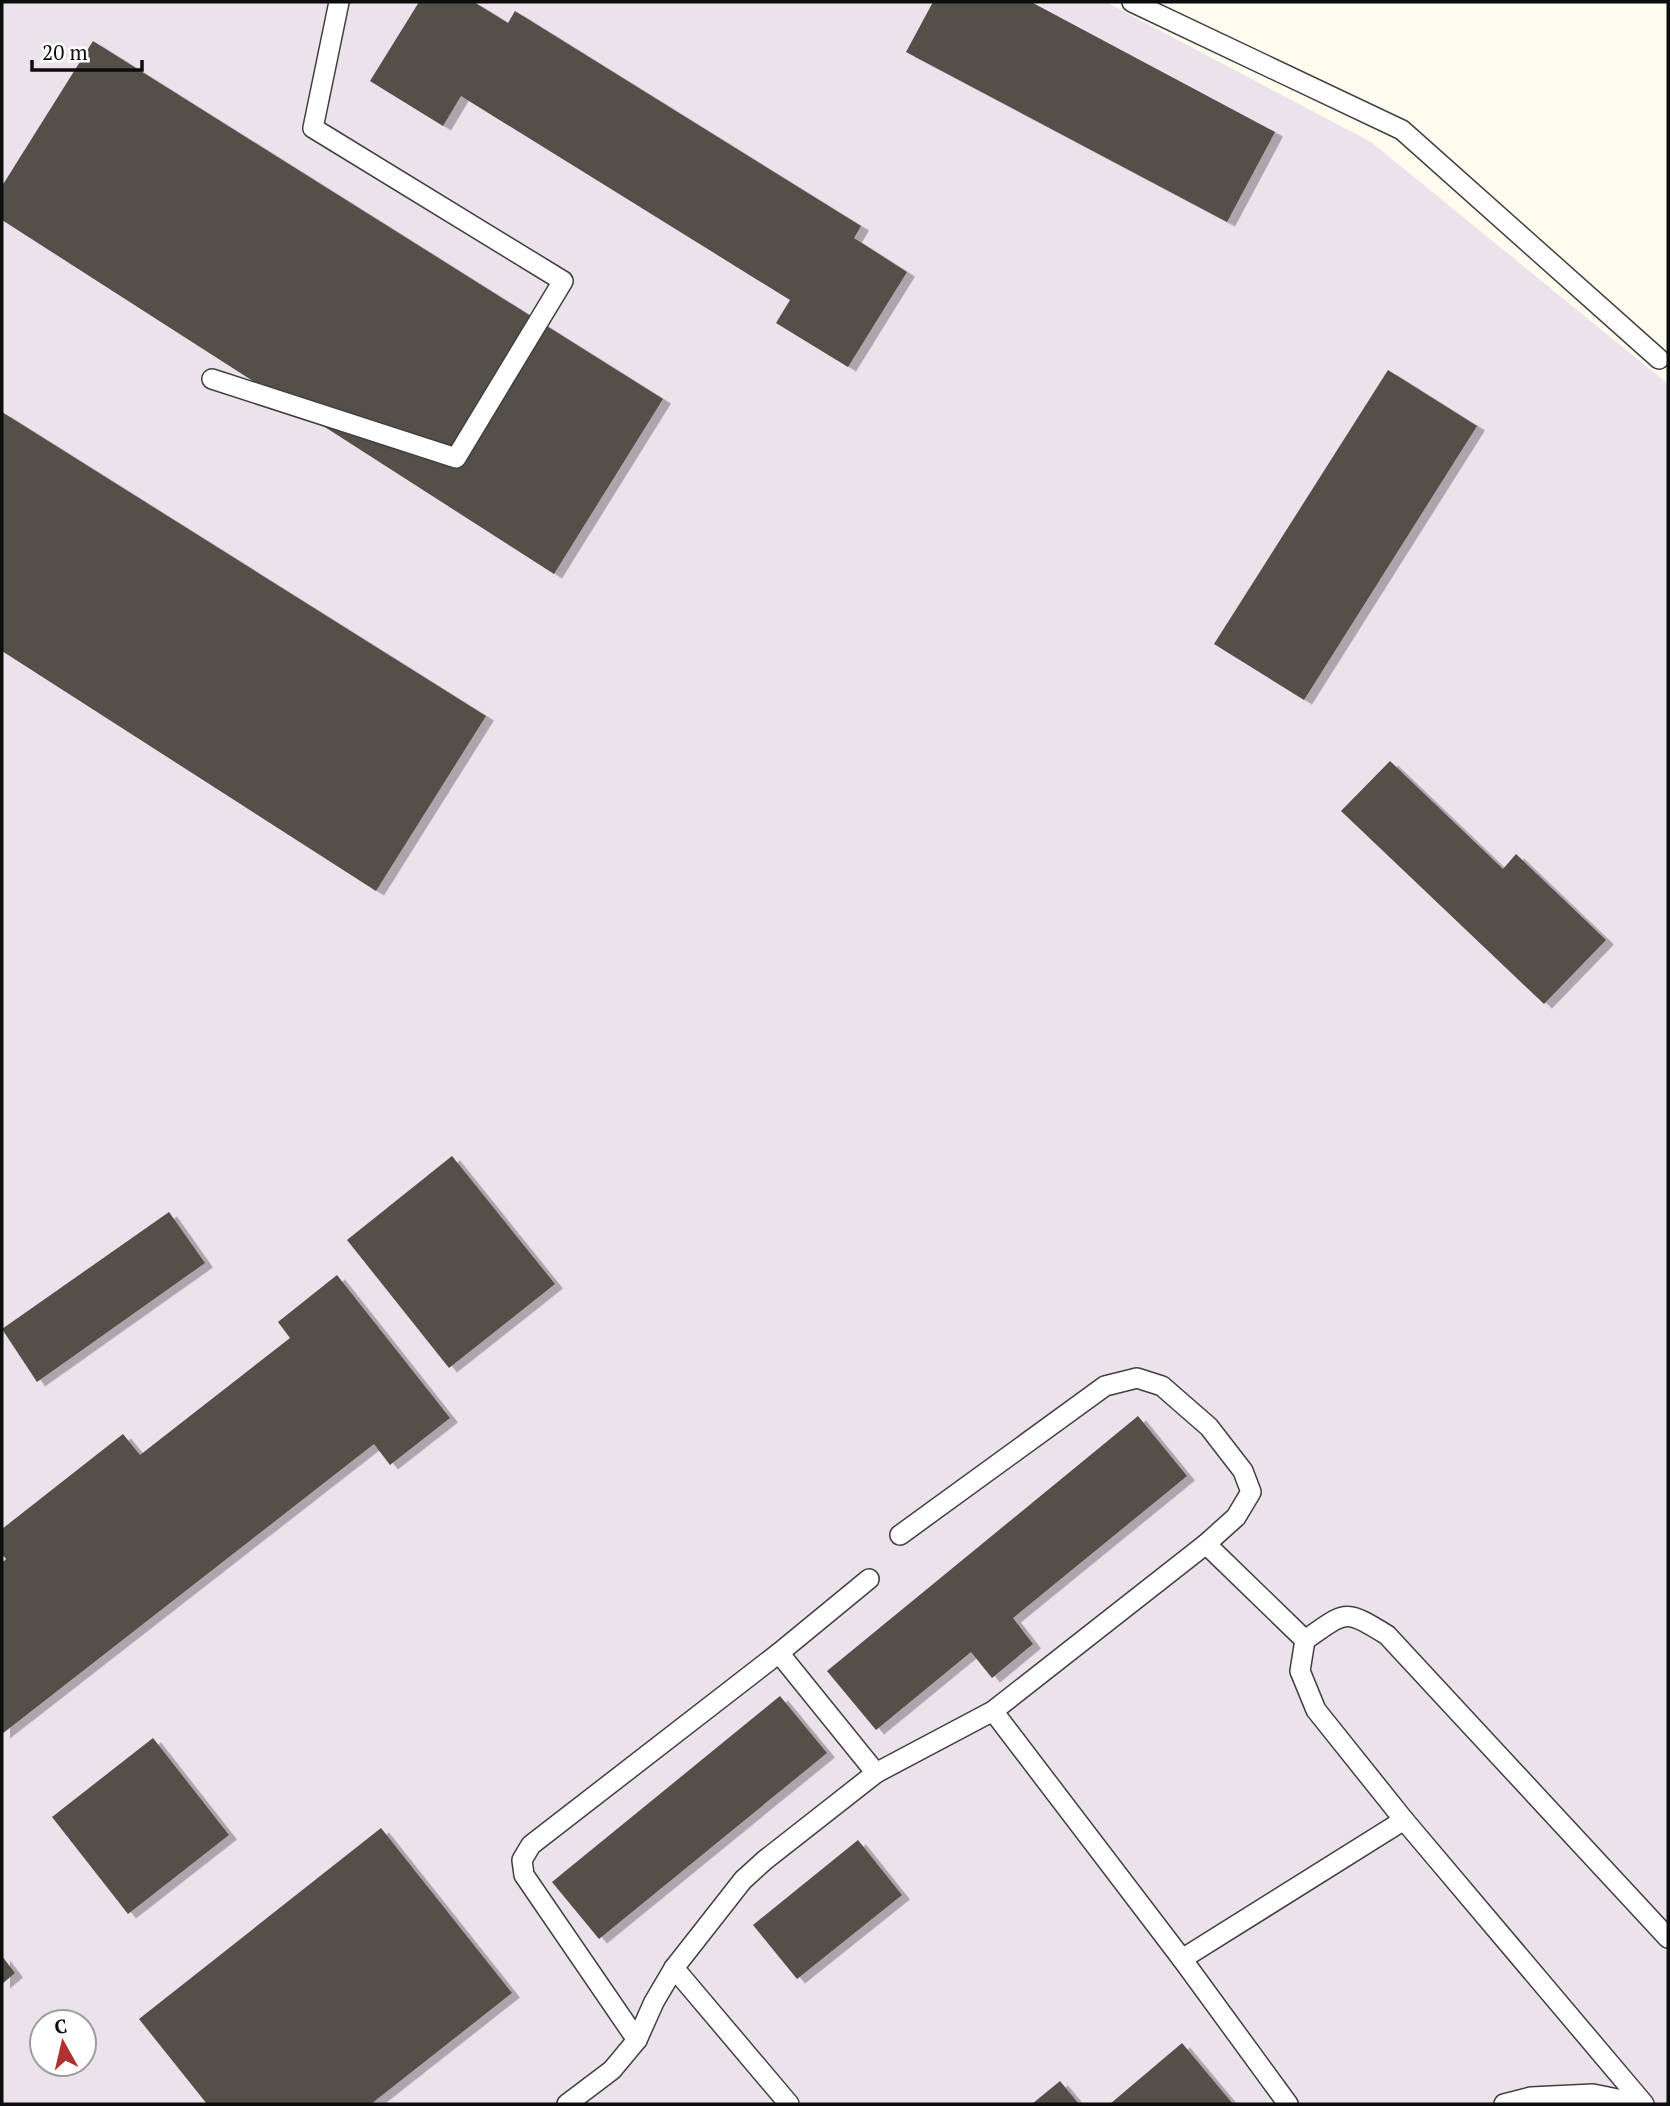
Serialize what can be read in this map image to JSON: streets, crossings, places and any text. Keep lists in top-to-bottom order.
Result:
{
  "scale_bar": "20 m",
  "north": "top"
}
